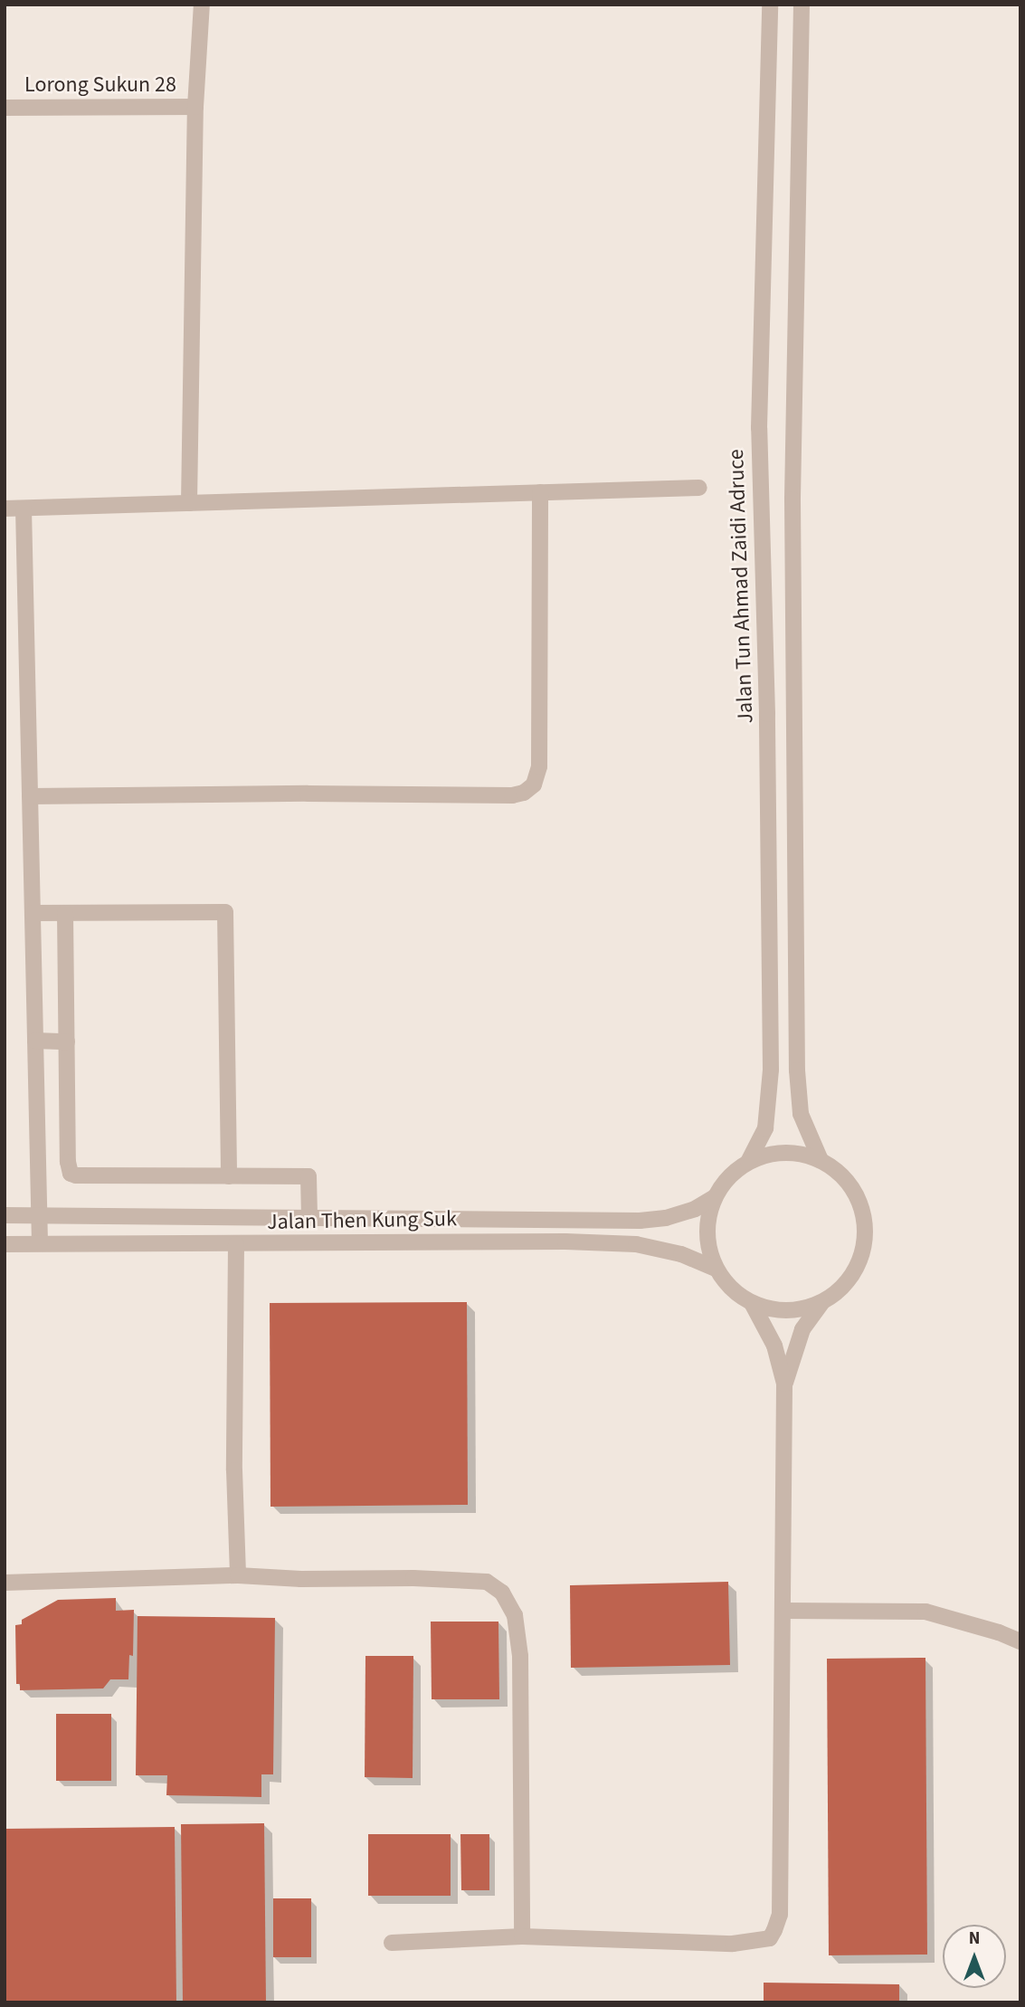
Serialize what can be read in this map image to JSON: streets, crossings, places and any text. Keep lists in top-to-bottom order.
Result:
{
  "streets": {
    "street": ["Lorong Sukun 28", "Jalan Tun Ahmad Zaidi Adruce", "Jalan Then Kung Suk"]
  },
  "crossings": [
    ["Jalan Tun Ahmad Zaidi Adruce", "Jalan Then Kung Suk"]
  ],
  "north": "top"
}
